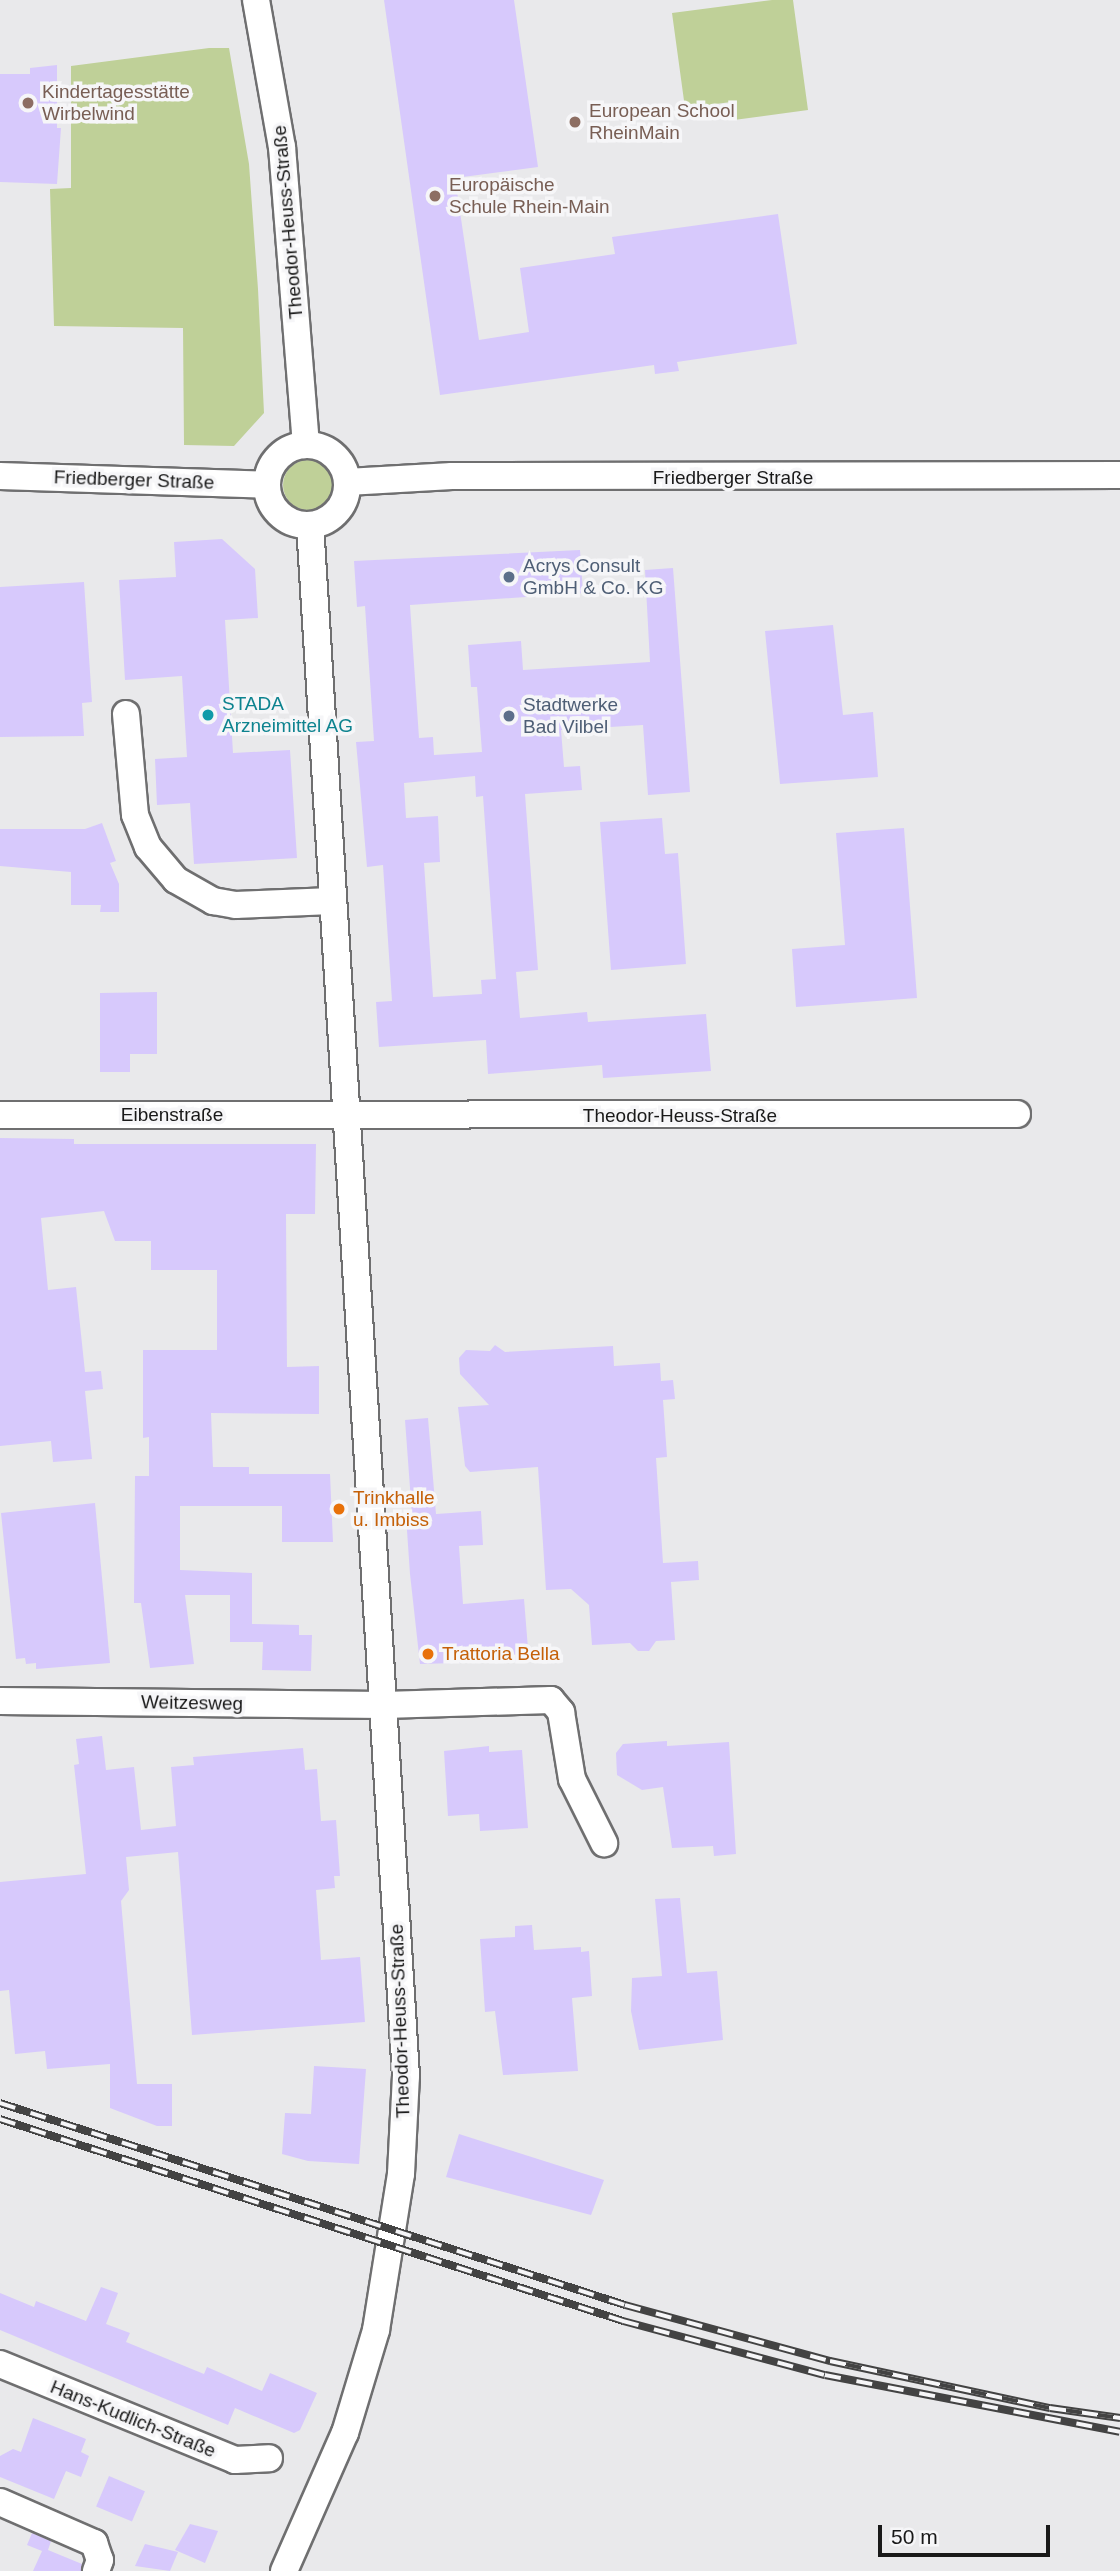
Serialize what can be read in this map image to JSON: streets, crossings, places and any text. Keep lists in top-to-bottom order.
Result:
{
  "streets": {
    "street": [
      "Theodor-Heuss-Straße",
      "Friedberger Straße",
      "Eibenstraße",
      "Weitzesweg",
      "Hans-Kudlich-Straße"
    ]
  },
  "crossings": [
    ["Theodor-Heuss-Straße", "Friedberger Straße"],
    ["Theodor-Heuss-Straße", "Eibenstraße"],
    ["Theodor-Heuss-Straße", "Weitzesweg"]
  ],
  "places": [
    "Kindertagesstätte Wirbelwind",
    "European School RheinMain",
    "Europäische Schule Rhein-Main",
    "Acrys Consult GmbH & Co. KG",
    "STADA Arzneimittel AG",
    "Stadtwerke Bad Vilbel",
    "Trinkhalle u. Imbiss",
    "Trattoria Bella"
  ],
  "scale_bar": "50 m"
}
